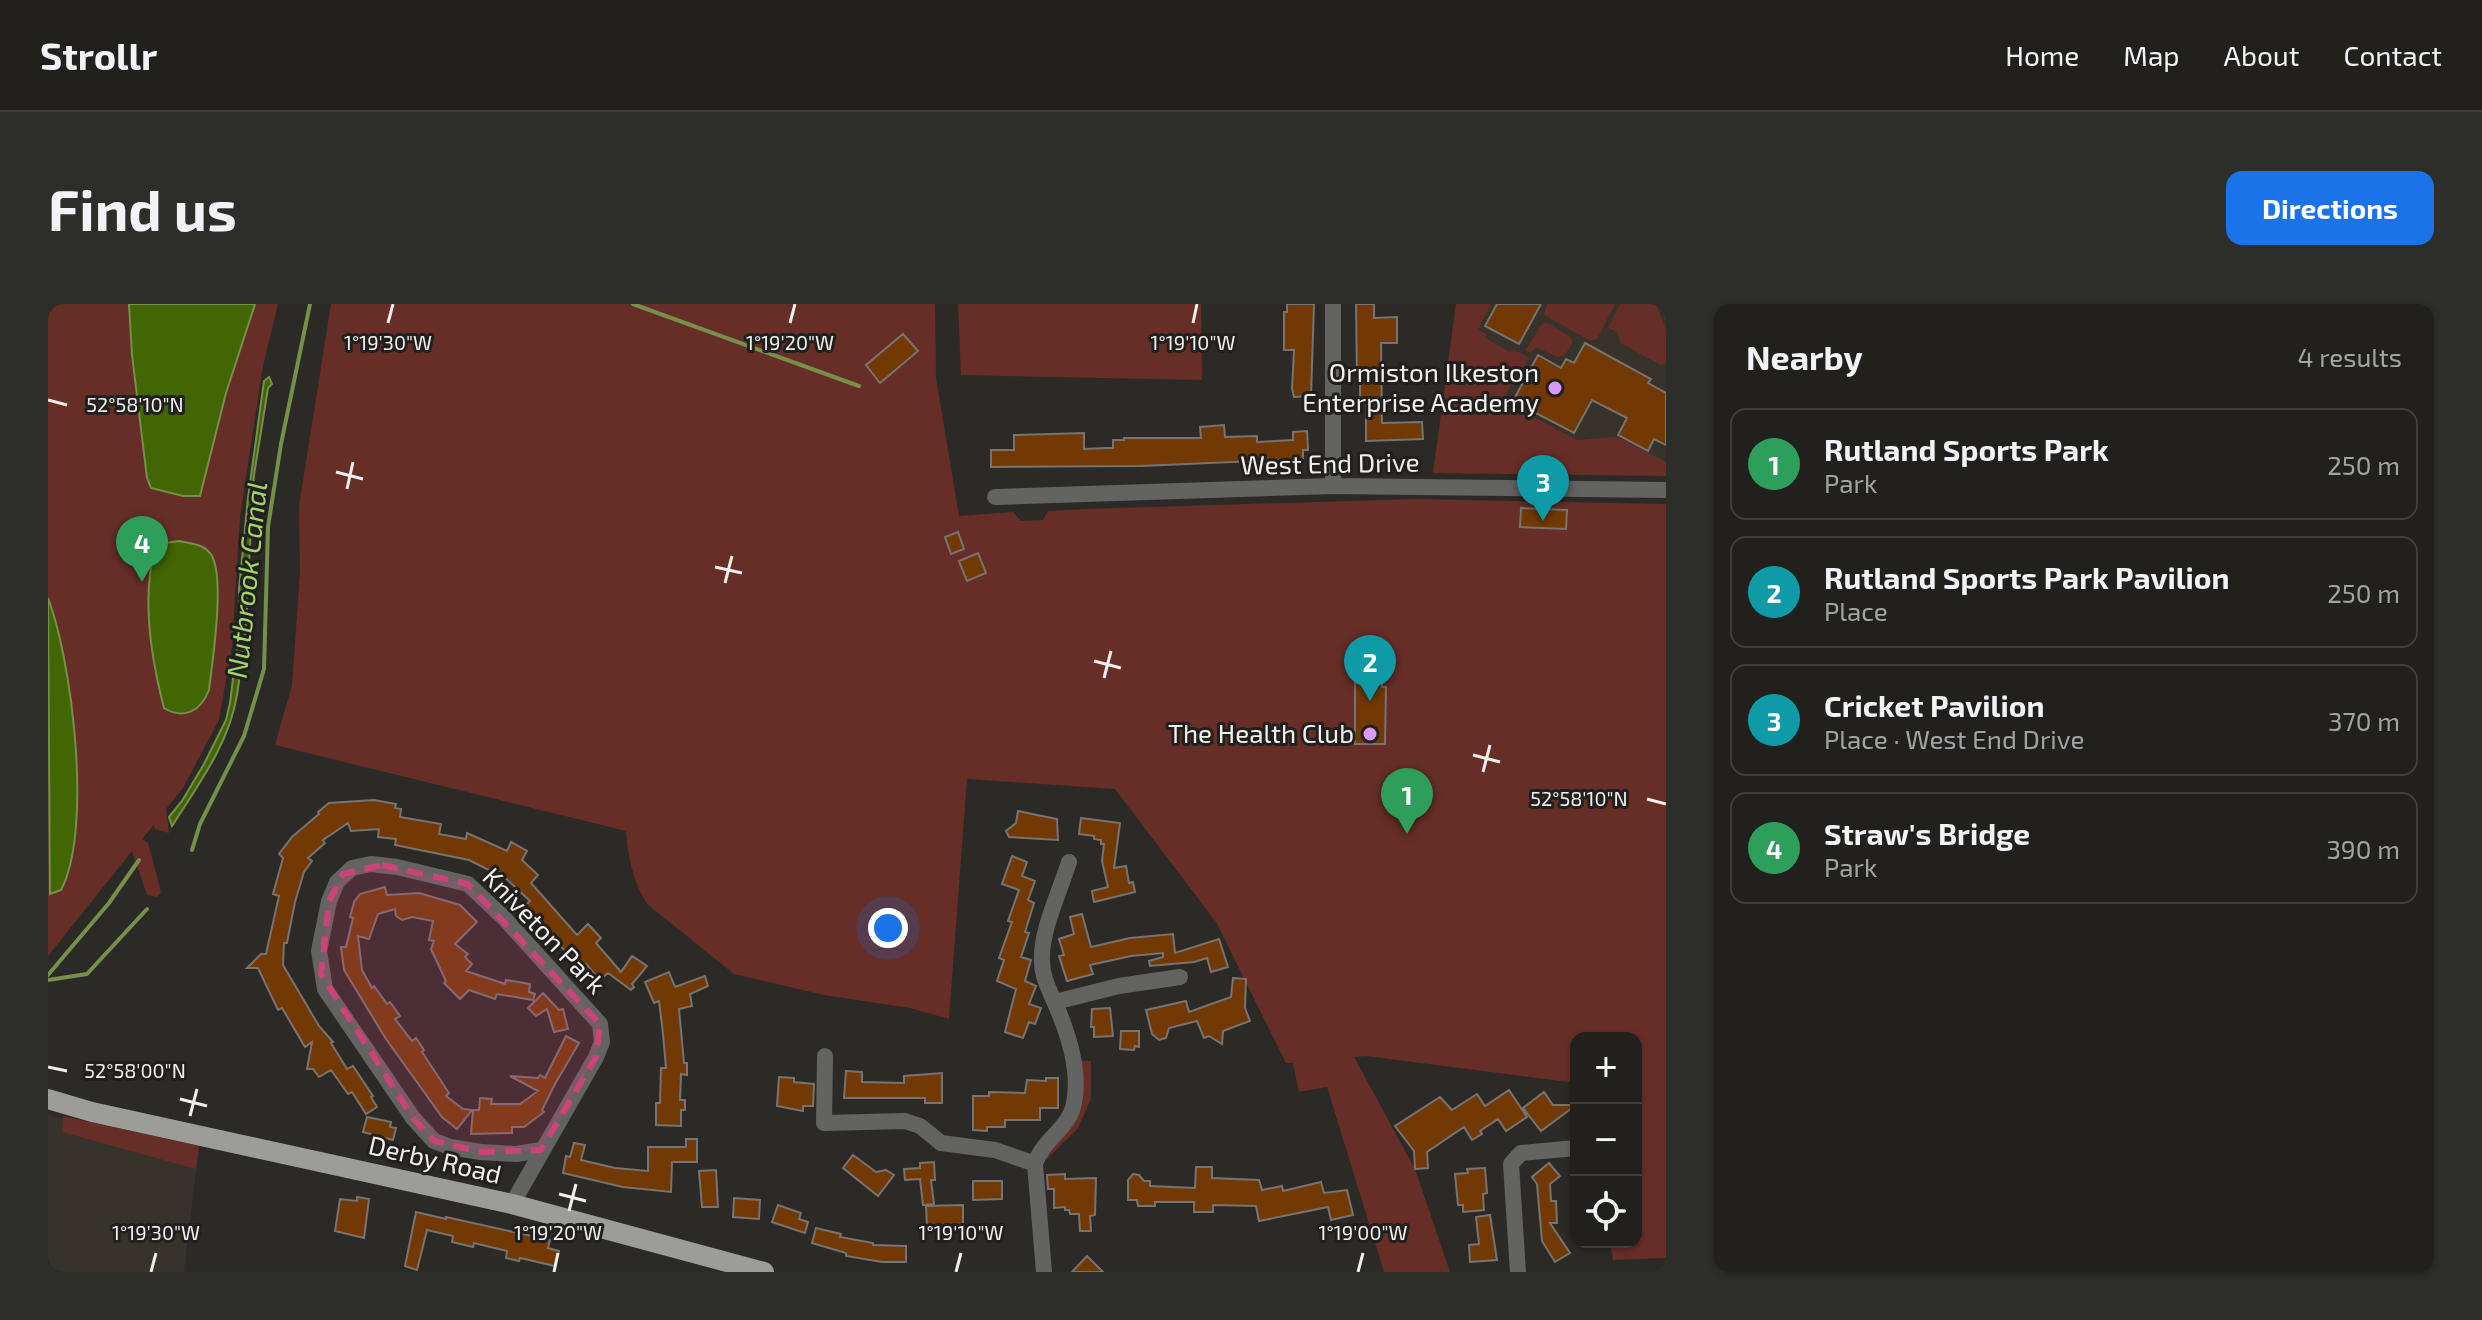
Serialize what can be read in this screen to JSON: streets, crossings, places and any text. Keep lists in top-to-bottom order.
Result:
{
  "streets": {
    "main road": ["Derby Road"],
    "street": ["West End Drive", "Kniveton Park"]
  },
  "crossings": [
    ["Kniveton Park", "Derby Road"]
  ],
  "water": ["Nutbrook Canal"],
  "places": ["Ormiston Ilkeston Enterprise Academy", "The Health Club"],
  "page": {
    "header": "Strollr",
    "nav": [
      "Home",
      "Map",
      "About",
      "Contact"
    ],
    "buttons": "Directions",
    "title": "Find us",
    "heading": ["Nearby", "4 results"],
    "list": [
      {
        "mark": "1",
        "name": "Rutland Sports Park",
        "note": "Park",
        "value": "250 m"
      },
      {
        "mark": "2",
        "name": "Rutland Sports Park Pavilion",
        "note": "Place",
        "value": "250 m"
      },
      {
        "mark": "3",
        "name": "Cricket Pavilion",
        "note": "Place · West End Drive",
        "value": "370 m"
      },
      {
        "mark": "4",
        "name": "Straw's Bridge",
        "note": "Park",
        "value": "390 m"
      }
    ],
    "pins": [
      "3",
      "4",
      "2",
      "1"
    ],
    "map_buttons": ["+", "−"]
  },
  "coordinates": [
    "1°19'30\"W",
    "1°19'20\"W",
    "1°19'10\"W",
    "52°58'10\"N",
    "52°58'00\"N",
    "1°19'00\"W"
  ]
}
